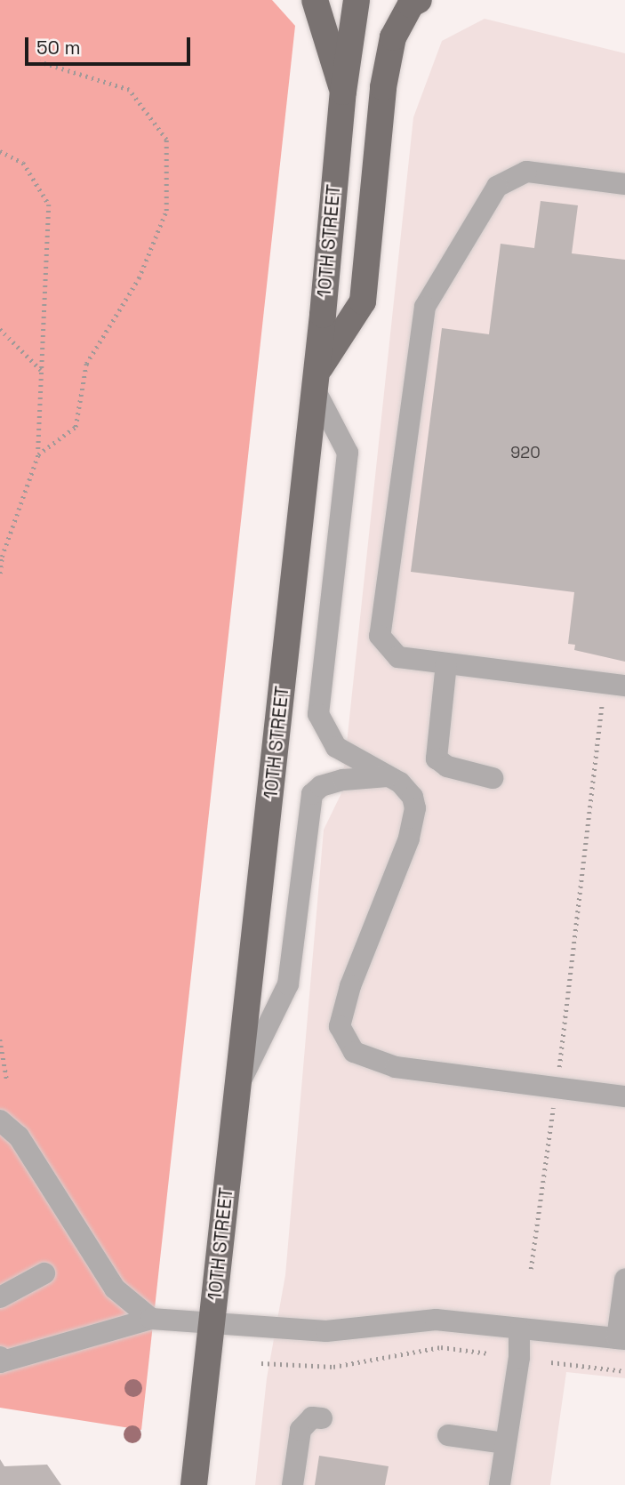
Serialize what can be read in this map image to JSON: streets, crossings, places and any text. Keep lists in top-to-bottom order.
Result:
{
  "streets": {
    "main road": ["10TH STREET"]
  },
  "house_numbers": ["920"],
  "scale_bar": "50 m"
}
